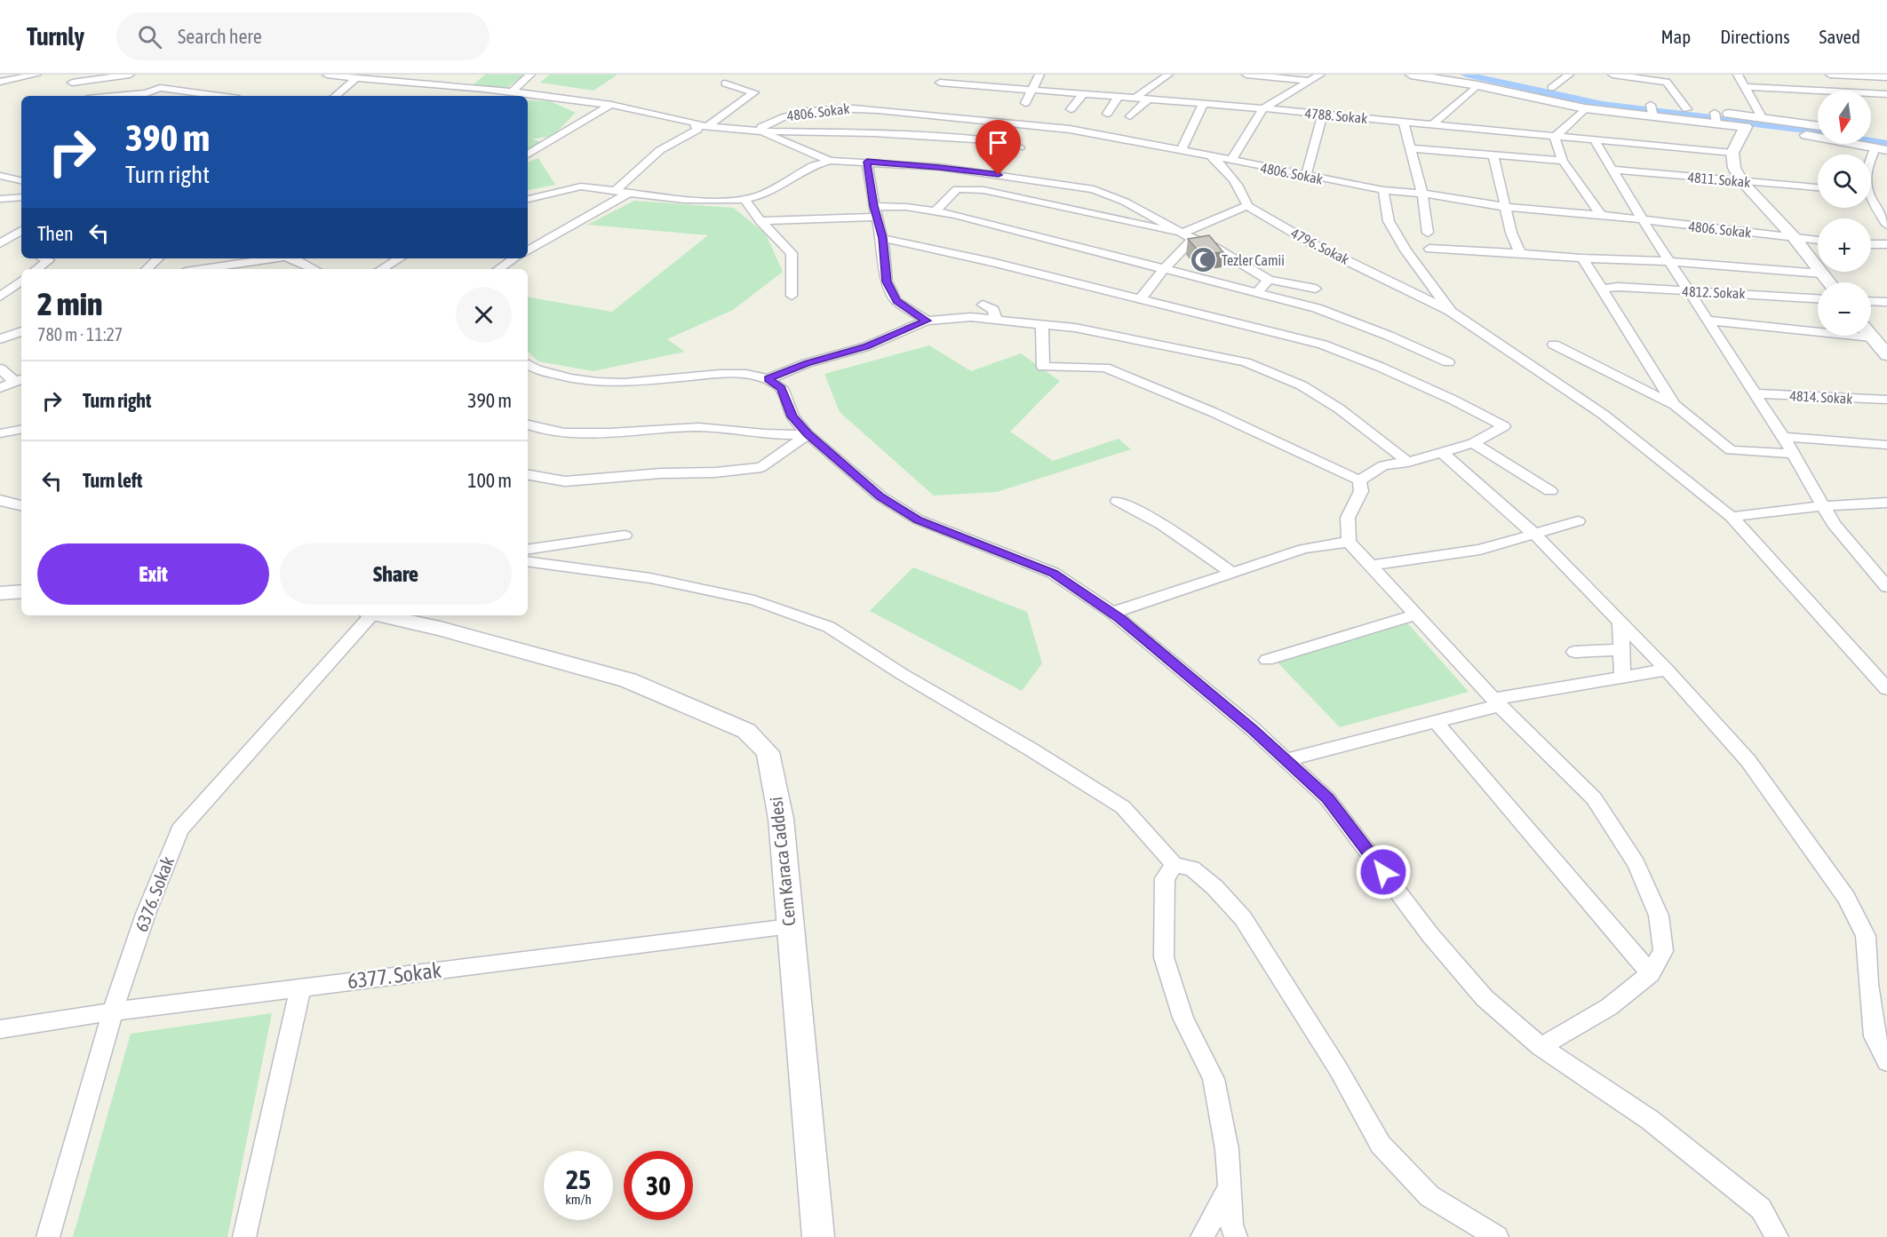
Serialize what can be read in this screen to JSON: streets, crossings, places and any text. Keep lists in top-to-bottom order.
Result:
{
  "streets": {
    "street": [
      "4806. Sokak",
      "4788. Sokak",
      "4811. Sokak",
      "4796. Sokak",
      "4812. Sokak",
      "4814. Sokak",
      "Cem Karaca Caddesi",
      "6376. Sokak",
      "6377. Sokak"
    ]
  },
  "crossings": [
    ["Cem Karaca Caddesi", "6377. Sokak"],
    ["6376. Sokak", "6377. Sokak"]
  ],
  "places": {
    "mosque": ["Tezler Camii"]
  },
  "north": "bottom",
  "page": {
    "header": "Turnly",
    "search": "Search here",
    "nav": ["Map", "Directions", "Saved"],
    "map_buttons": ["+", "−"],
    "turn": ["390 m", "Turn right"],
    "then": "Then",
    "heading": ["2 min", "780 m · 11:27"],
    "list": [
      {
        "name": "Turn right",
        "value": "390 m"
      },
      {
        "name": "Turn left",
        "value": "100 m"
      }
    ],
    "buttons": ["Exit", "Share"],
    "speed": "25 km/h",
    "limit": "30"
  }
}
